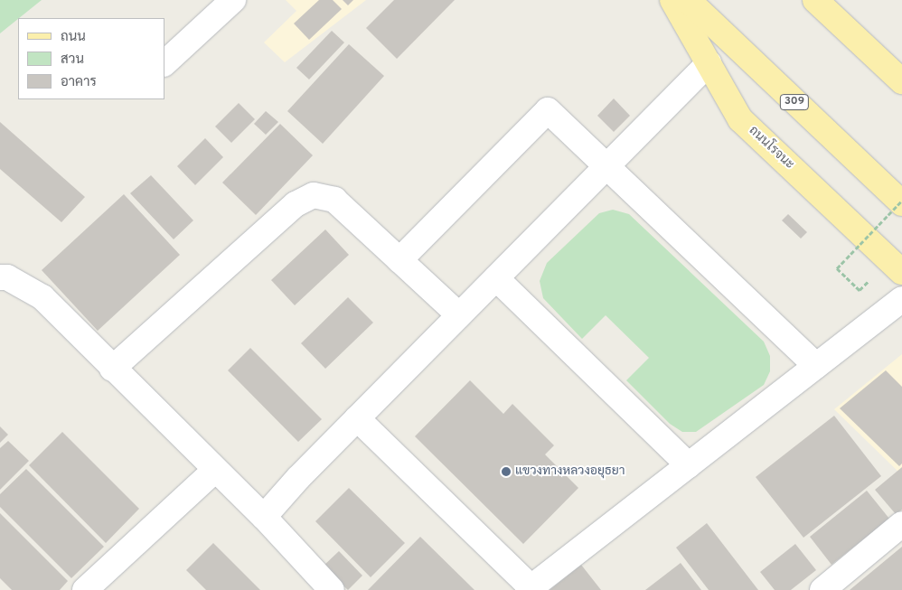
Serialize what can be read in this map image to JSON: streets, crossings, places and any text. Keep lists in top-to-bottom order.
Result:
{
  "streets": {
    "main road": ["309", "ถนนโรจนะ"]
  },
  "places": ["แขวงทางหลวงอยุธยา"],
  "legend": ["ถนน", "สวน", "อาคาร"]
}
